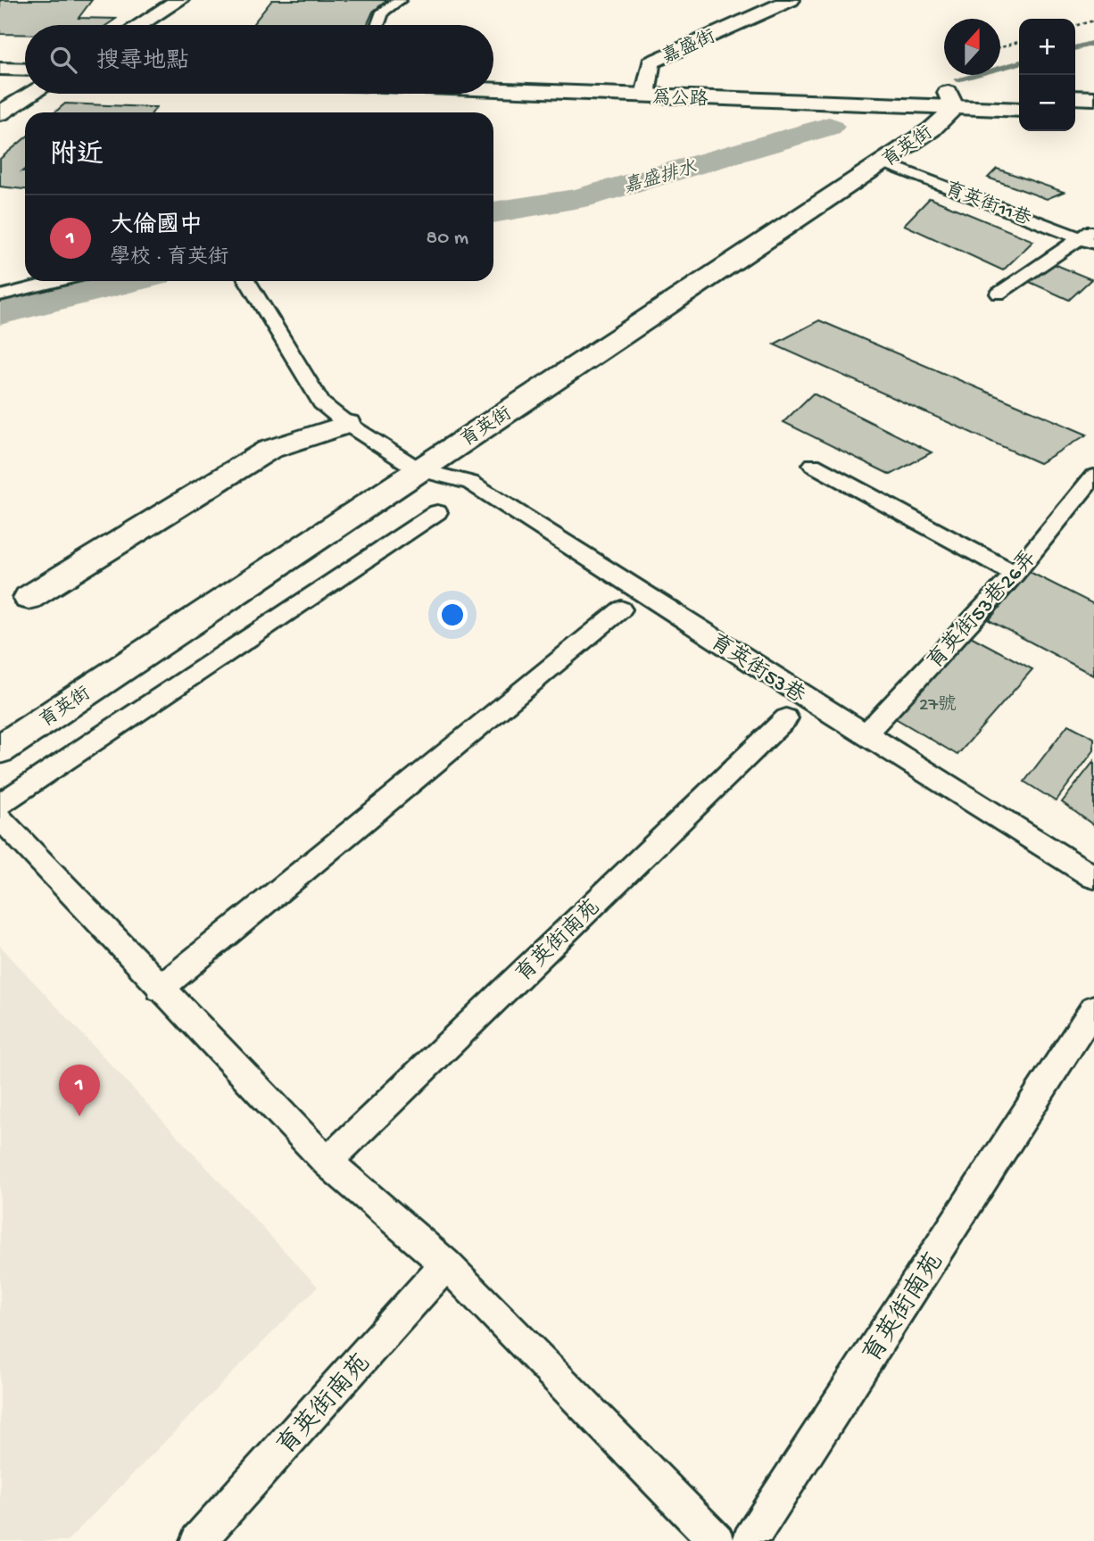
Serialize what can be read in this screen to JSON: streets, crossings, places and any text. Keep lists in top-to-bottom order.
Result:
{
  "streets": {
    "street": ["嘉盛街", "為公路", "育英街"],
    "lane": [
      "育英街11巷",
      "育英街53巷26弄",
      "育英街53巷",
      "育英街南苑"
    ]
  },
  "crossings": [
    ["嘉盛街", "為公路"],
    ["為公路", "育英街"],
    ["育英街", "育英街11巷"],
    ["育英街", "育英街53巷"],
    ["育英街53巷26弄", "育英街53巷"]
  ],
  "water": ["嘉盛排水"],
  "house_numbers": ["27號"],
  "north": "top",
  "page": {
    "map_buttons": ["+", "−"],
    "search": "搜尋地點",
    "heading": "附近",
    "list": [
      {
        "mark": "1",
        "name": "大倫國中",
        "note": "學校 · 育英街",
        "value": "80 m"
      }
    ],
    "pins": "1"
  }
}
